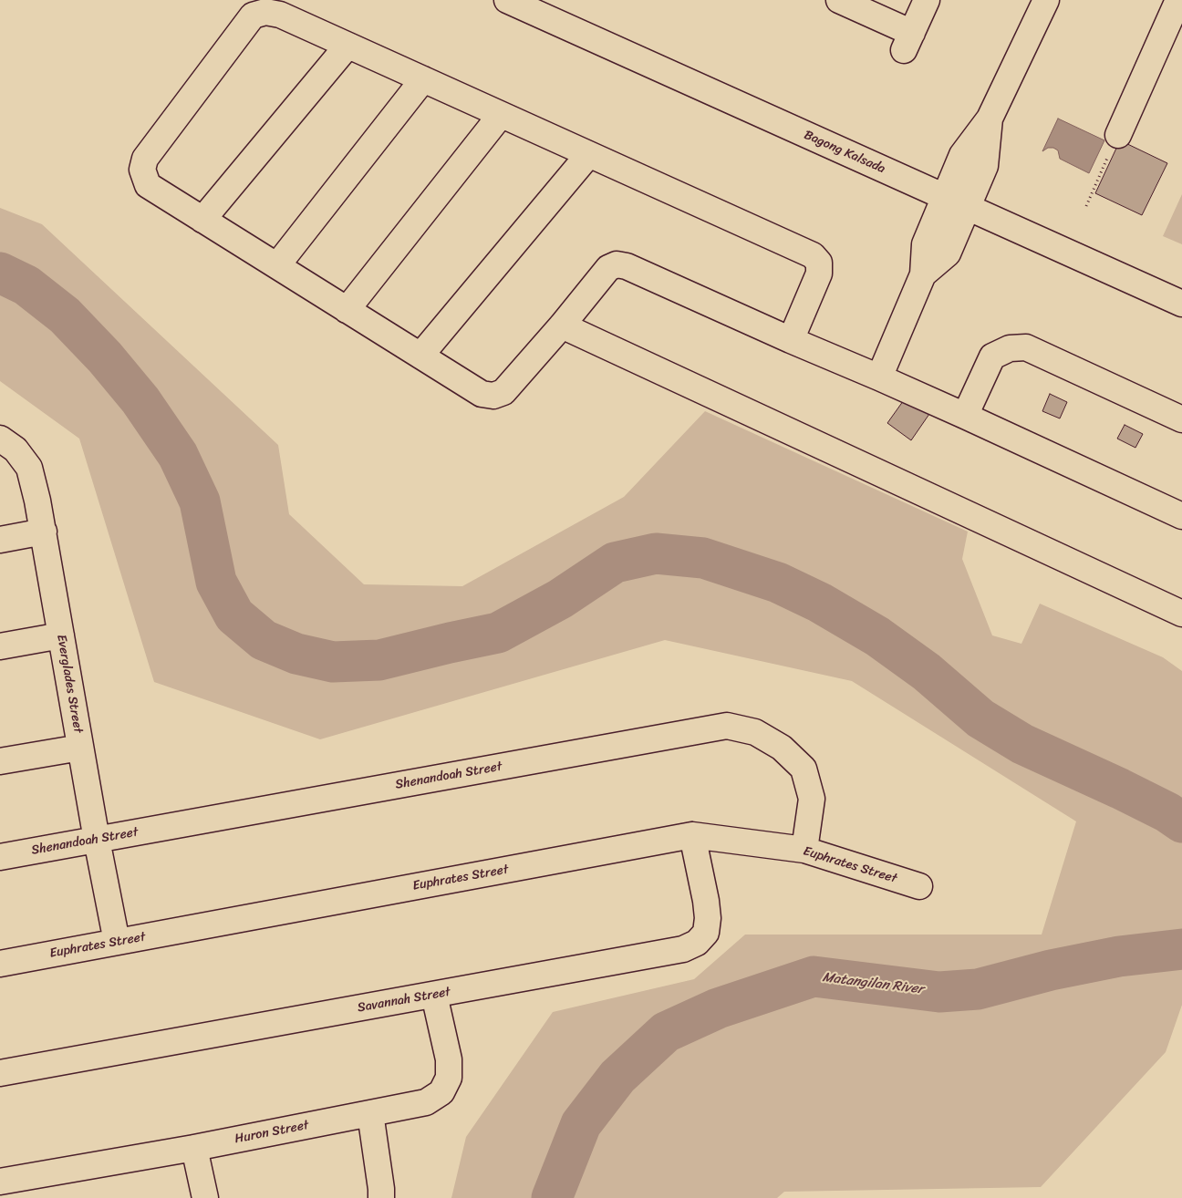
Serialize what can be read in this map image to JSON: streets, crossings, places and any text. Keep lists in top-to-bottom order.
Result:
{
  "streets": {
    "street": [
      "Bagong Kalsada",
      "Everglades Street",
      "Shenandoah Street",
      "Euphrates Street",
      "Savannah Street",
      "Huron Street"
    ]
  },
  "crossings": [
    ["Everglades Street", "Shenandoah Street"],
    ["Everglades Street", "Euphrates Street"],
    ["Shenandoah Street", "Euphrates Street"],
    ["Euphrates Street", "Savannah Street"],
    ["Savannah Street", "Huron Street"]
  ],
  "water": ["Matangilan River"]
}
